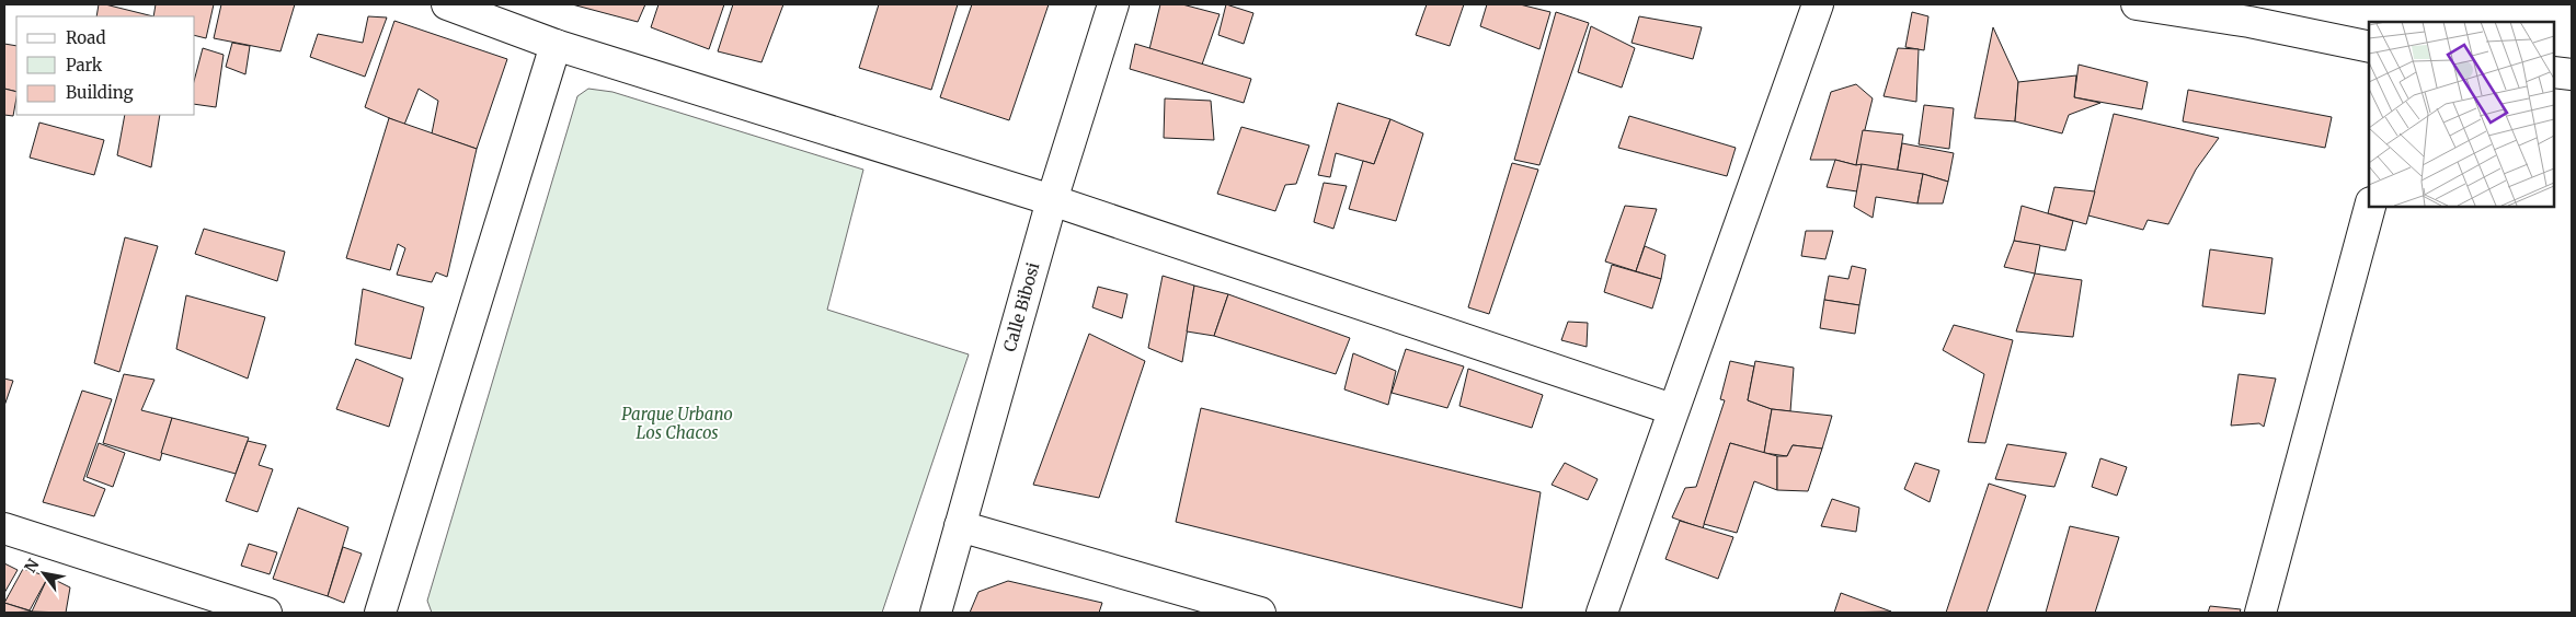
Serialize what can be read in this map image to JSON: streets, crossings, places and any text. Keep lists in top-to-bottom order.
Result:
{
  "streets": {
    "street": ["Calle Bibosi"]
  },
  "parks": ["Parque Urbano Los Chacos"],
  "legend": ["Road", "Park", "Building"],
  "north": "top left"
}
